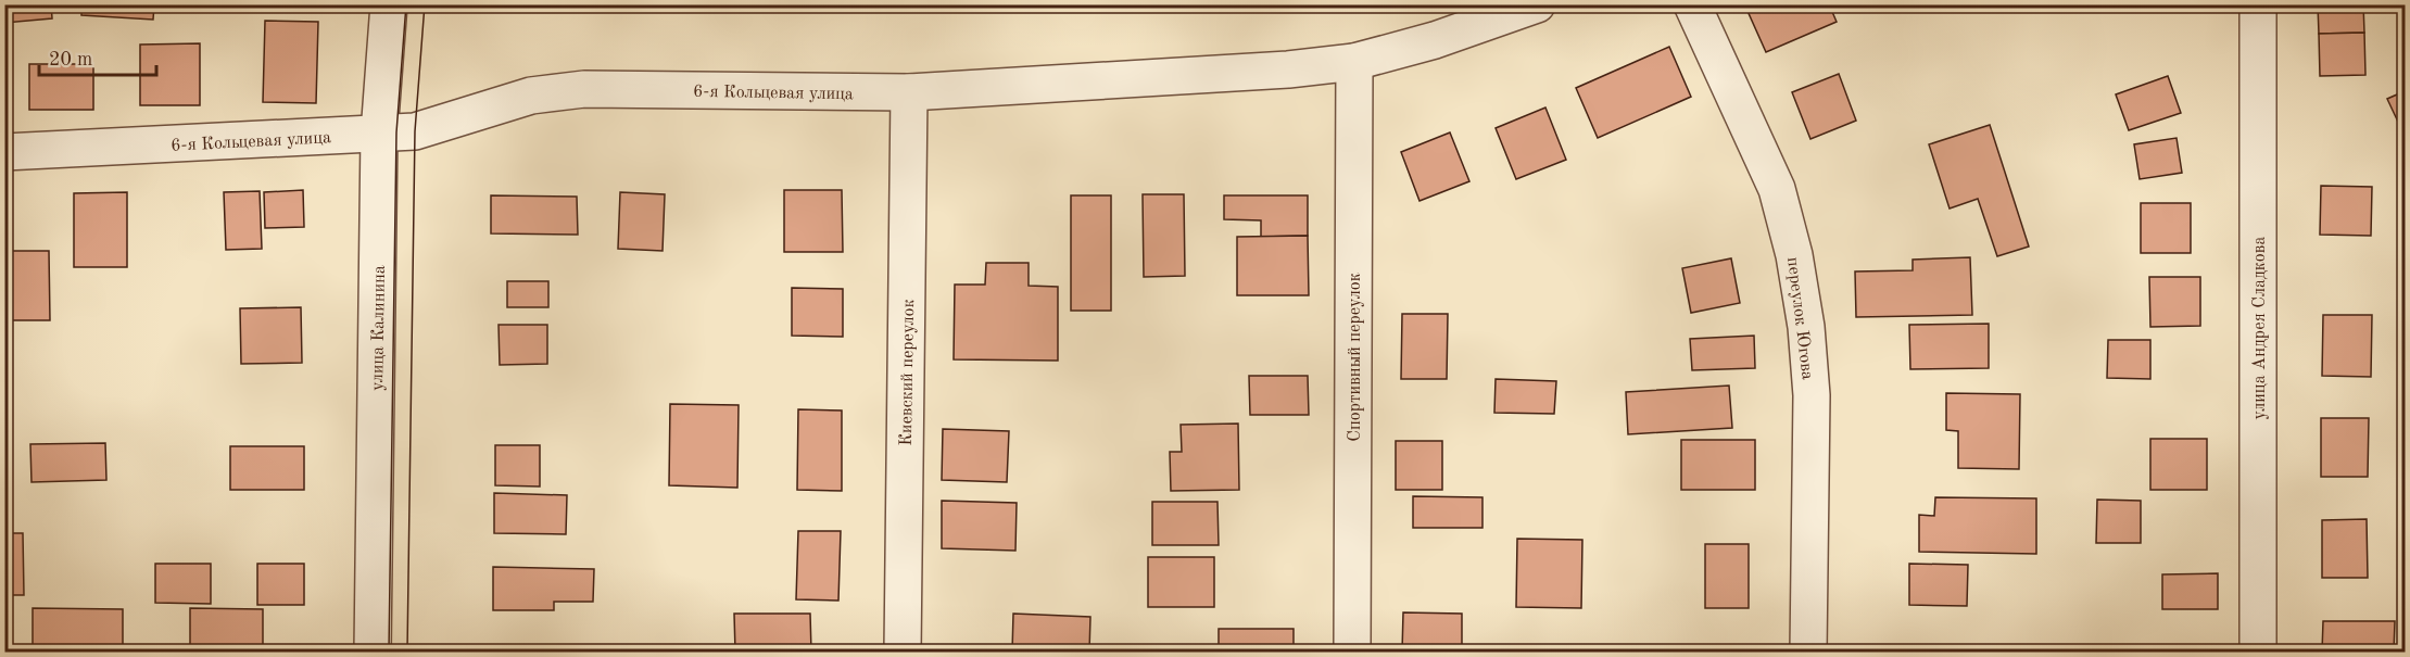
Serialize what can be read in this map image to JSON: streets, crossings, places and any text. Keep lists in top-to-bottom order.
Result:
{
  "streets": {
    "street": [
      "6-я Кольцевая улица",
      "переулок Югова",
      "улица Калинина",
      "улица Андрея Сладкова",
      "Спортивный переулок",
      "Киевский переулок"
    ]
  },
  "crossings": [
    ["6-я Кольцевая улица", "улица Калинина"],
    ["6-я Кольцевая улица", "Спортивный переулок"],
    ["6-я Кольцевая улица", "Киевский переулок"]
  ],
  "scale_bar": "20 m"
}
